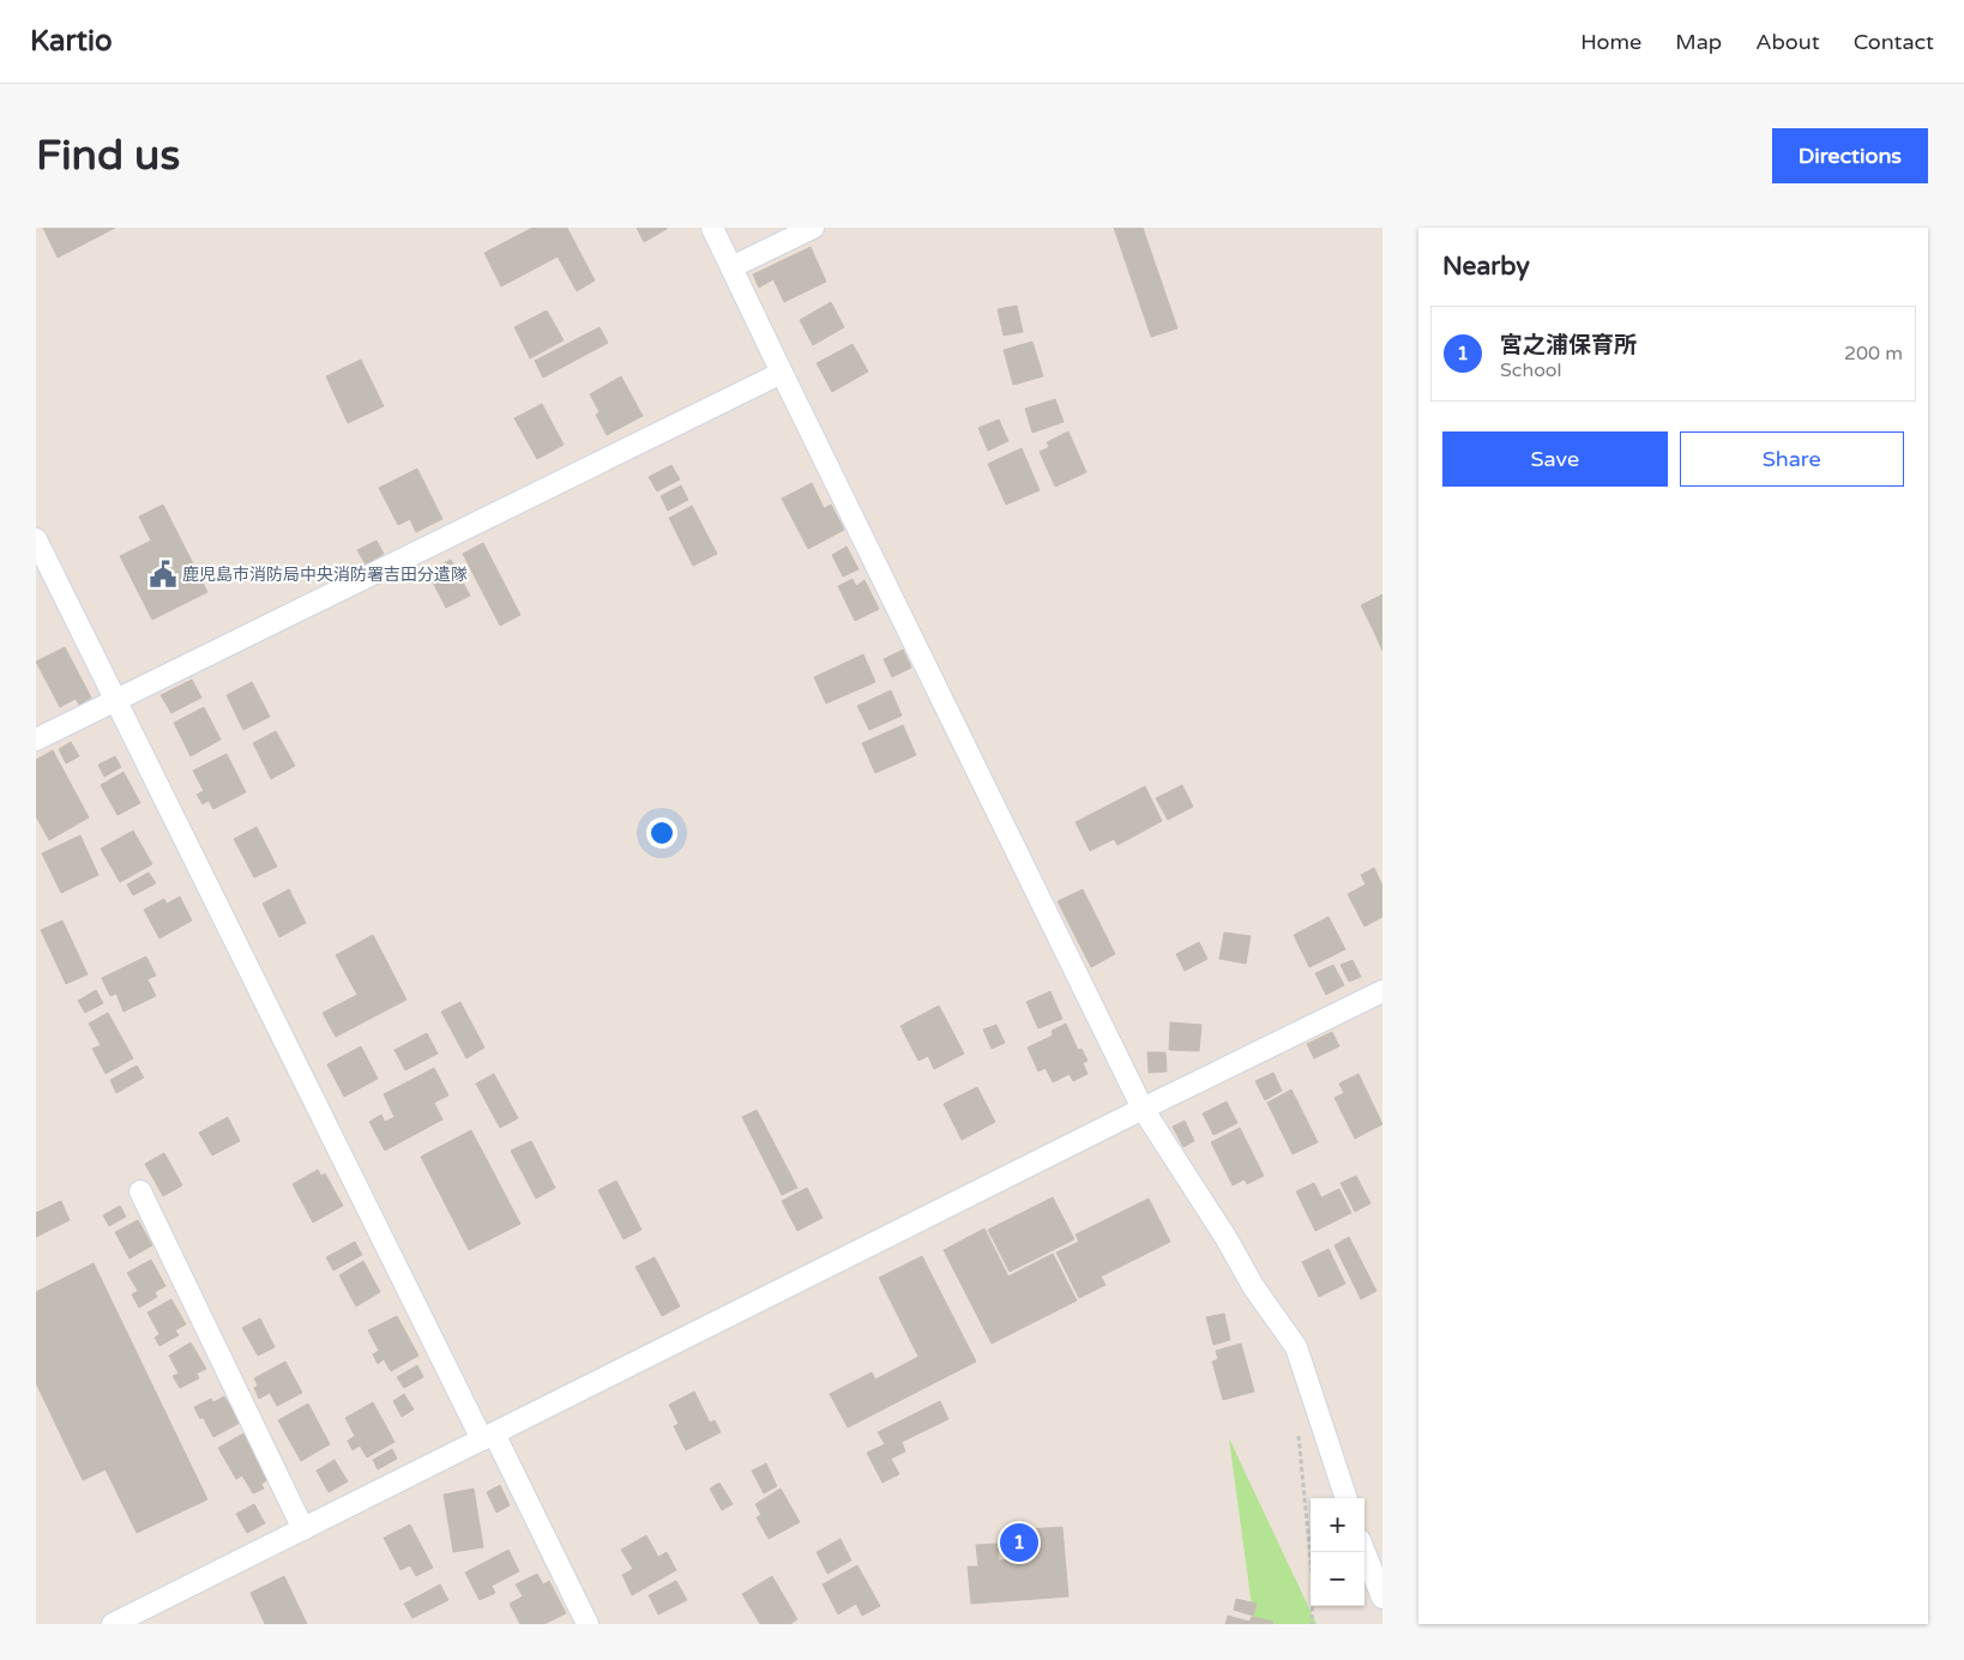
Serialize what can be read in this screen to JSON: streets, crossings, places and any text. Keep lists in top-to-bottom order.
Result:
{
  "places": {
    "public building": ["鹿児島市消防局中央消防署吉田分遣隊"]
  },
  "page": {
    "header": "Kartio",
    "nav": [
      "Home",
      "Map",
      "About",
      "Contact"
    ],
    "buttons": [
      "Directions",
      ["Save", "Share"]
    ],
    "title": "Find us",
    "heading": "Nearby",
    "list": [
      {
        "mark": "1",
        "name": "宮之浦保育所",
        "note": "School",
        "value": "200 m"
      }
    ],
    "map_buttons": ["+", "−"],
    "pins": "1"
  }
}
